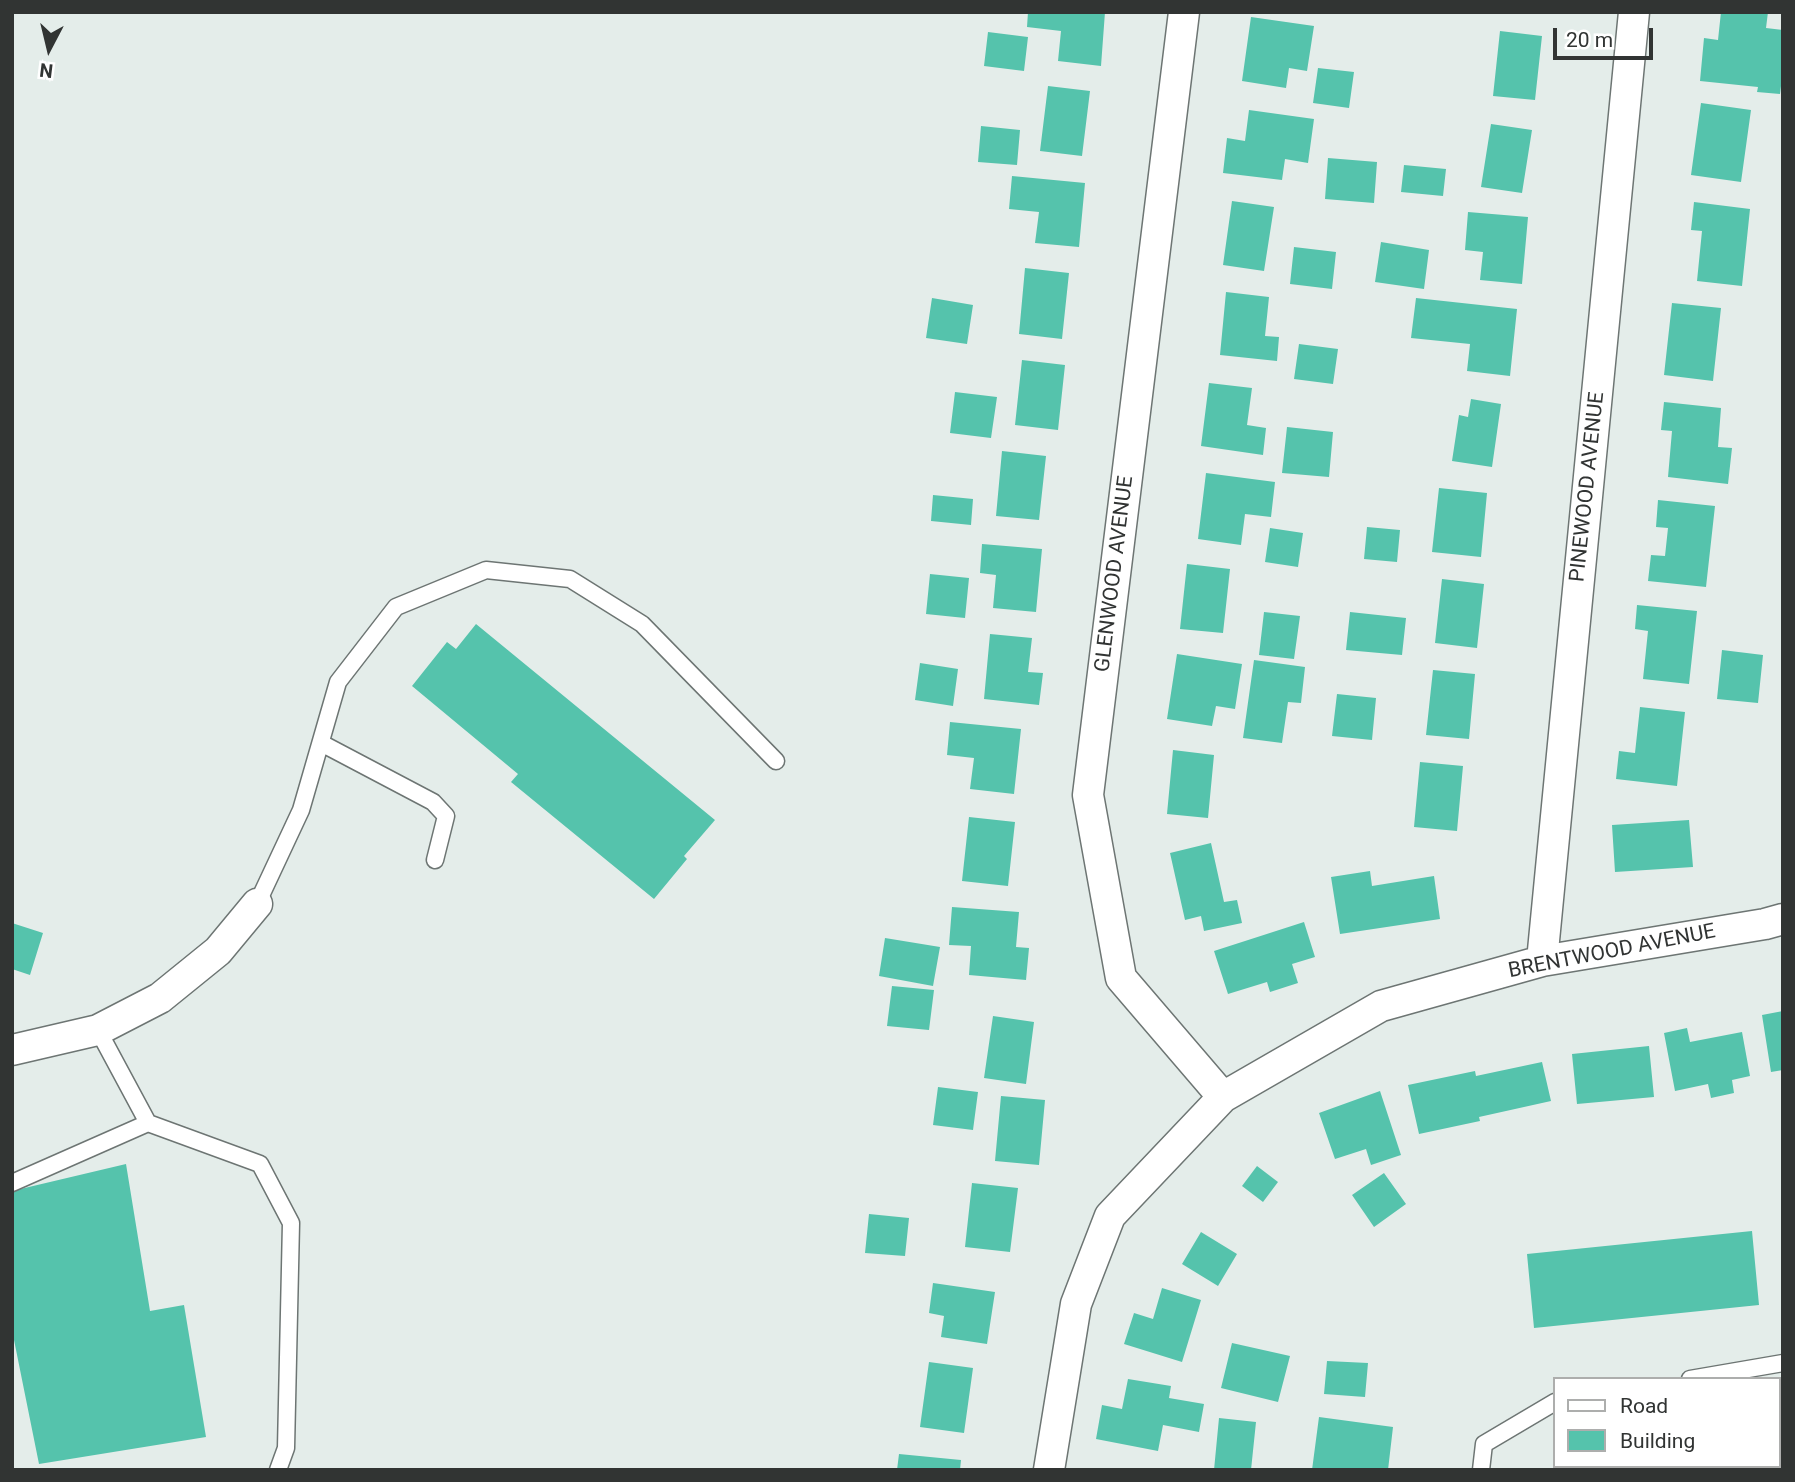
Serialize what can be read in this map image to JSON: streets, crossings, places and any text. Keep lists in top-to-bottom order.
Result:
{
  "streets": {
    "street": ["PINEWOOD AVENUE", "GLENWOOD AVENUE", "BRENTWOOD AVENUE"]
  },
  "crossings": [
    ["PINEWOOD AVENUE", "BRENTWOOD AVENUE"],
    ["GLENWOOD AVENUE", "BRENTWOOD AVENUE"]
  ],
  "legend": ["Road", "Building"],
  "scale_bar": "20 m",
  "north": "bottom"
}
